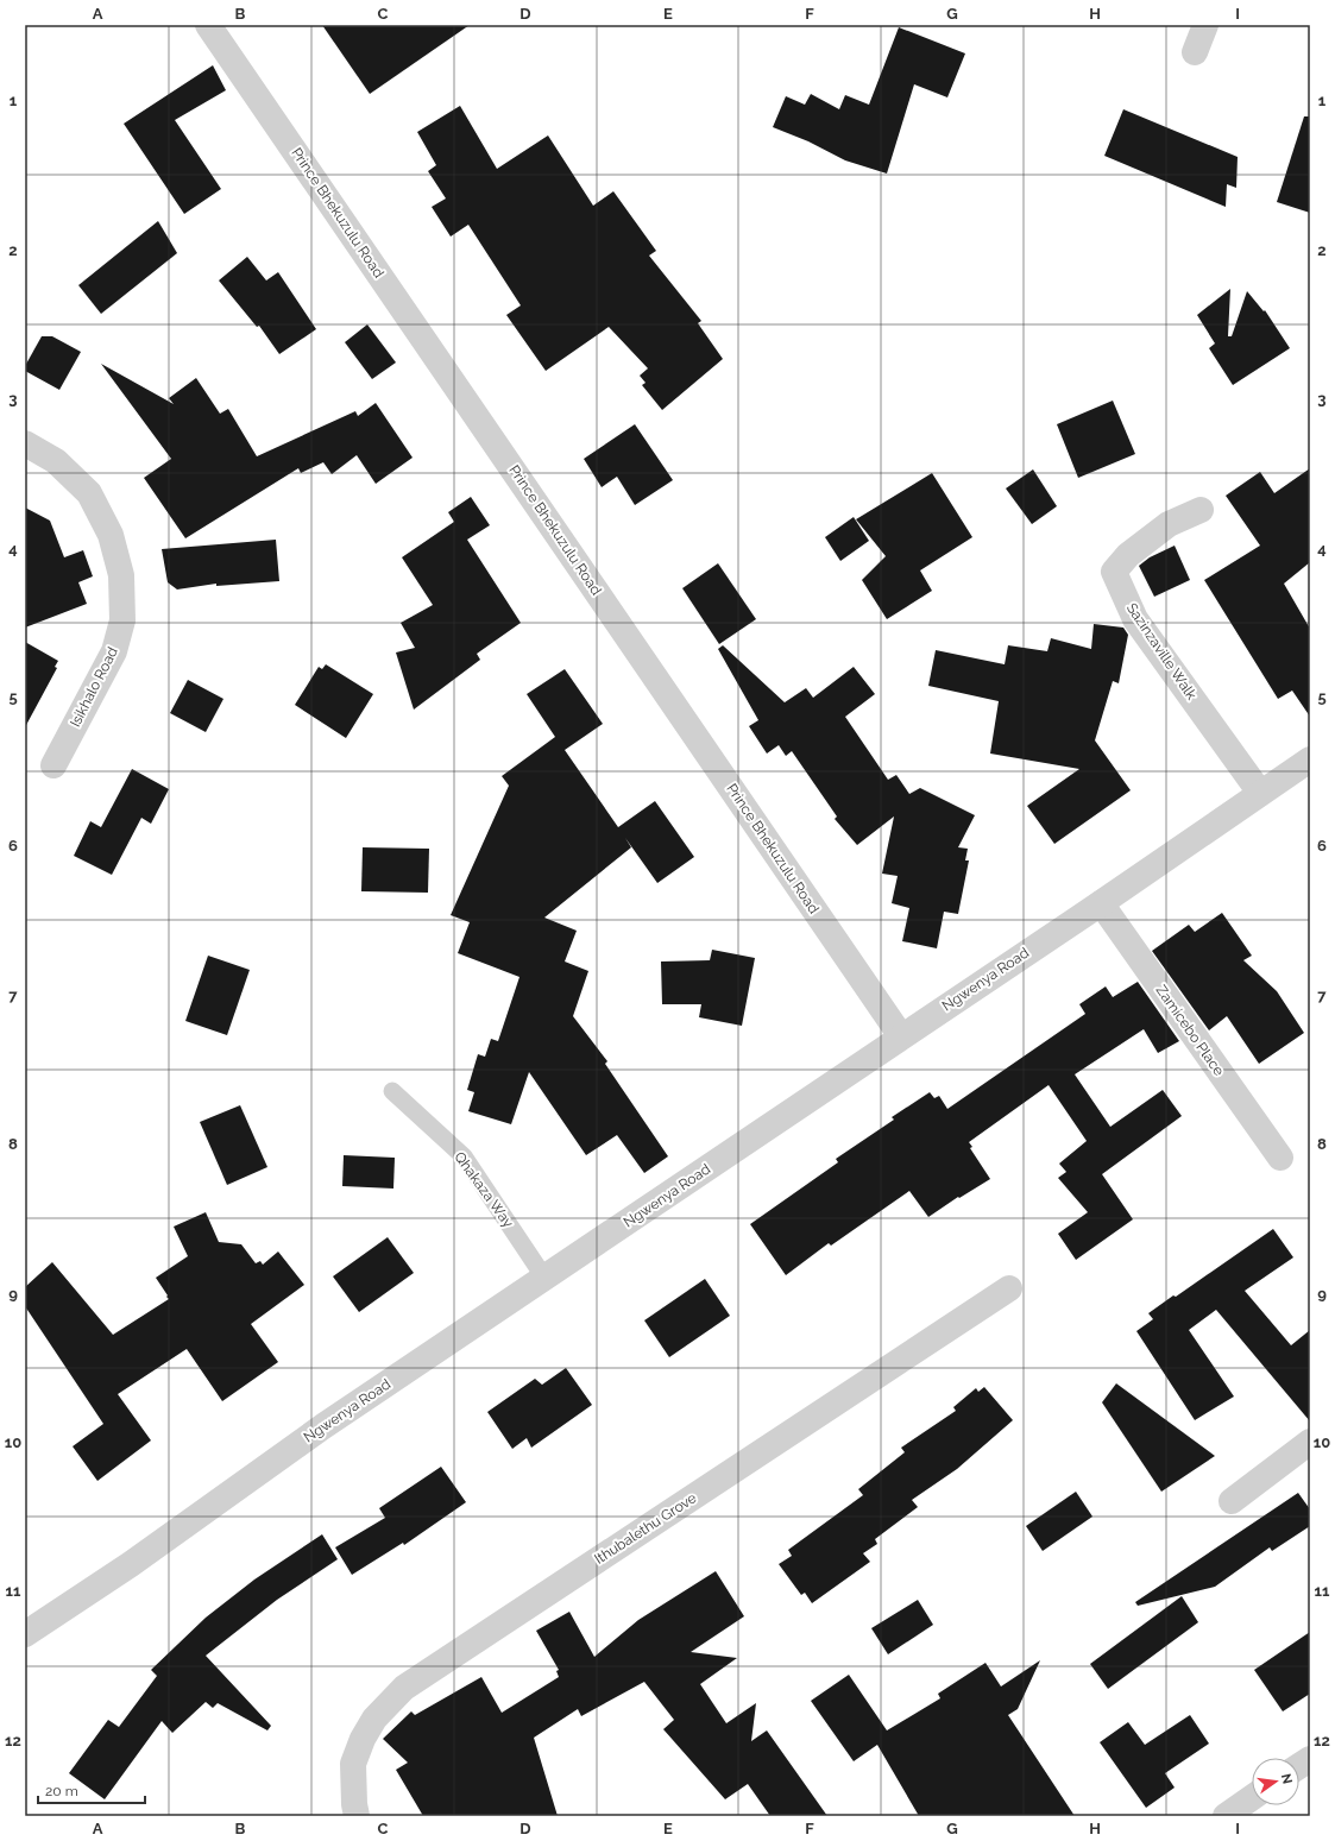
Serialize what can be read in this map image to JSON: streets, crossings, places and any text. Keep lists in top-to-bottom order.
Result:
{
  "streets": {
    "street": [
      "Prince Bhekuzulu Road",
      "Sazinzaville Walk",
      "Isikhalo Road",
      "Ngwenya Road",
      "Zamicebo Place",
      "Ithubalethu Grove"
    ],
    "lane": ["Qhakaza Way"]
  },
  "crossings": [
    ["Prince Bhekuzulu Road", "Ngwenya Road"],
    ["Sazinzaville Walk", "Ngwenya Road"],
    ["Ngwenya Road", "Zamicebo Place"],
    ["Ngwenya Road", "Qhakaza Way"]
  ],
  "scale_bar": "20 m",
  "north": "right",
  "grid": {
    "columns": [
      "A",
      "B",
      "C",
      "D",
      "E",
      "F",
      "G",
      "H",
      "I"
    ],
    "rows": [
      "1",
      "2",
      "3",
      "4",
      "5",
      "6",
      "7",
      "8",
      "9",
      "10",
      "11",
      "12"
    ]
  }
}
